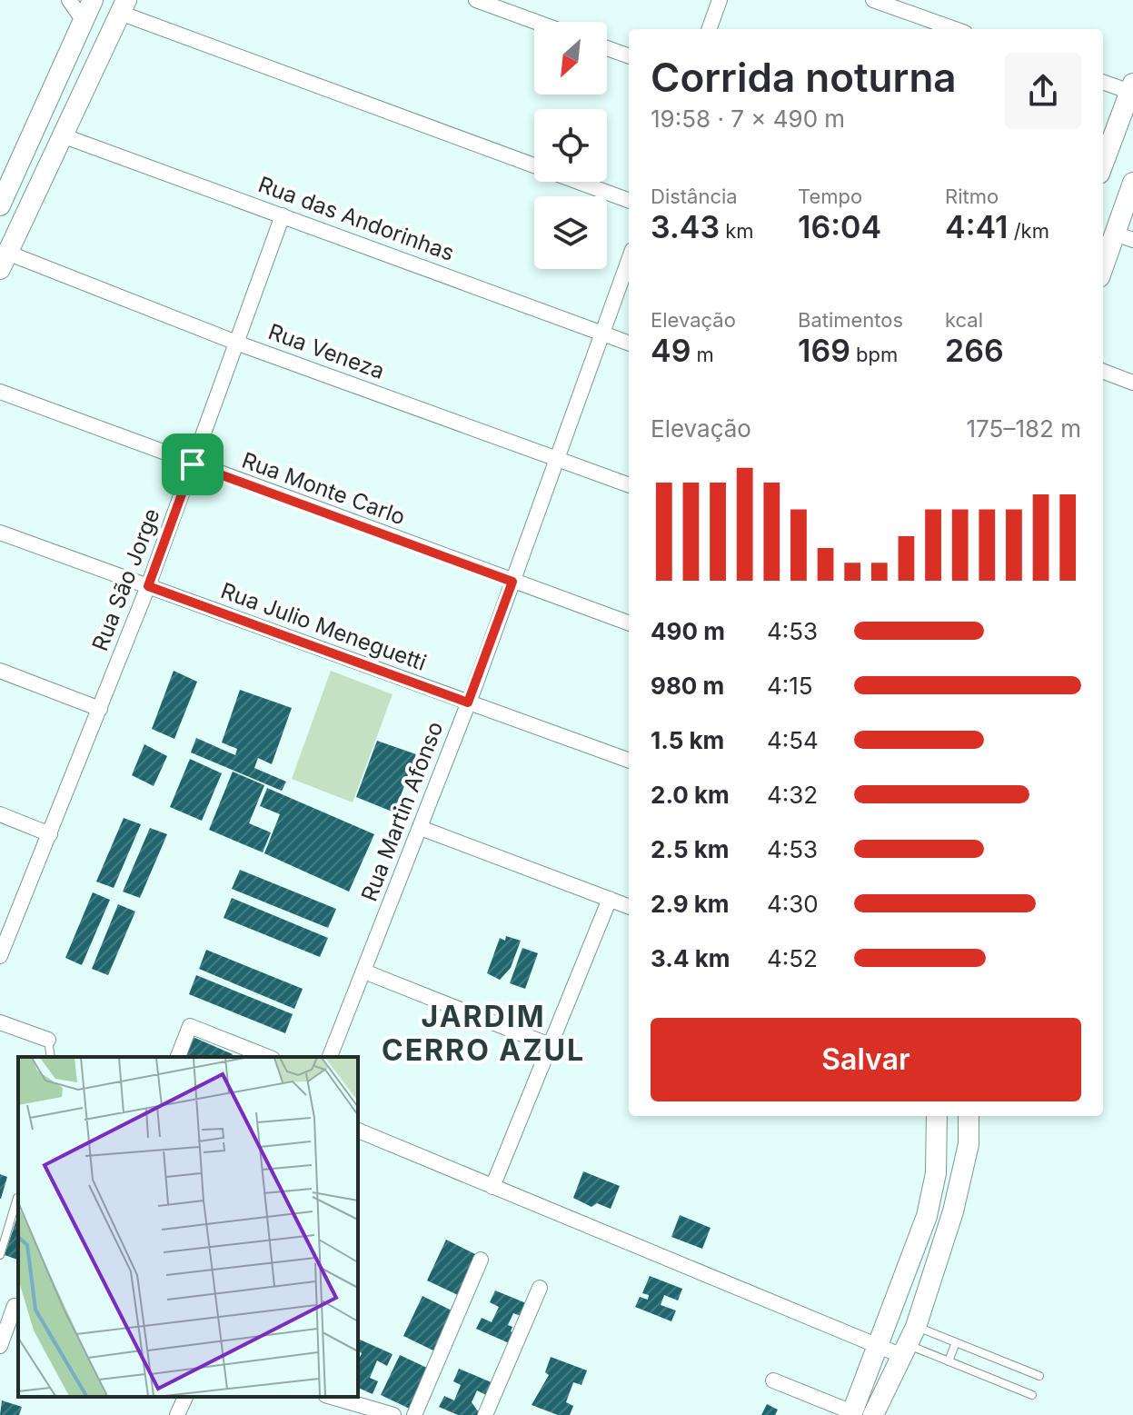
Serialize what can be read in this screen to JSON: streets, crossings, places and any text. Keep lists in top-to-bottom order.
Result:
{
  "streets": {
    "street": [
      "Rua das Andorinhas",
      "Rua Veneza",
      "Rua Monte Carlo",
      "Rua São Jorge",
      "Rua Julio Meneguetti",
      "Rua Martin Afonso"
    ]
  },
  "crossings": [
    ["Rua das Andorinhas", "Rua São Jorge"],
    ["Rua das Andorinhas", "Rua Martin Afonso"],
    ["Rua Veneza", "Rua São Jorge"],
    ["Rua Veneza", "Rua Martin Afonso"],
    ["Rua Monte Carlo", "Rua São Jorge"],
    ["Rua Monte Carlo", "Rua Martin Afonso"],
    ["Rua São Jorge", "Rua Julio Meneguetti"],
    ["Rua Julio Meneguetti", "Rua Martin Afonso"]
  ],
  "districts": ["JARDIM CERRO AZUL"],
  "north": "bottom left",
  "page": {
    "heading": ["Corrida noturna", "19:58 · 7 × 490 m"],
    "stats": [
      ["Distância", "3.43 km"],
      ["Tempo", "16:04"],
      ["Ritmo", "4:41 /km"],
      ["Elevação", "49 m"],
      ["Batimentos", "169 bpm"],
      ["kcal", "266"]
    ],
    "chart": ["Elevação", "175–182 m"],
    "list": [
      {
        "name": "490 m",
        "note": "4:53"
      },
      {
        "name": "980 m",
        "note": "4:15"
      },
      {
        "name": "1.5 km",
        "note": "4:54"
      },
      {
        "name": "2.0 km",
        "note": "4:32"
      },
      {
        "name": "2.5 km",
        "note": "4:53"
      },
      {
        "name": "2.9 km",
        "note": "4:30"
      },
      {
        "name": "3.4 km",
        "note": "4:52"
      }
    ],
    "buttons": "Salvar"
  }
}
